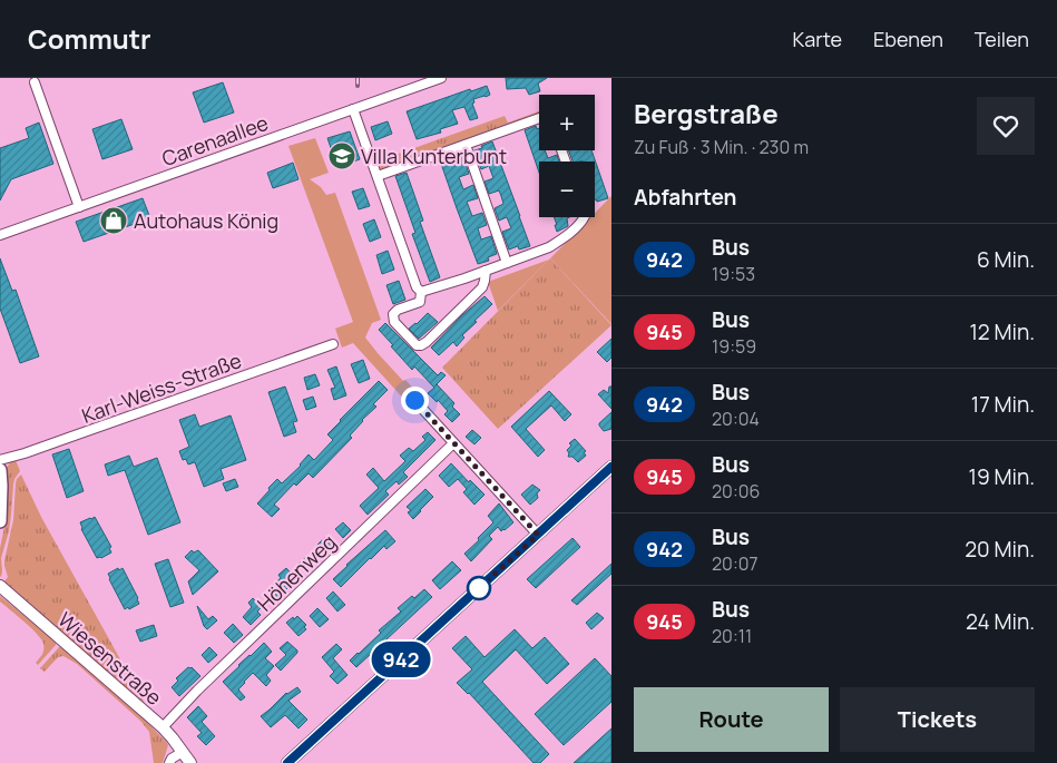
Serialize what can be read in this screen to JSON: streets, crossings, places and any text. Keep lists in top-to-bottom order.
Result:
{
  "streets": {
    "street": [
      "Carenaallee",
      "Karl-Weiss-Straße",
      "Höhenweg",
      "Wiesenstraße"
    ]
  },
  "crossings": [
    ["Höhenweg", "Wiesenstraße"]
  ],
  "places": {
    "school or university": ["Villa Kunterbunt"],
    "shop": ["Autohaus König"]
  },
  "lines": ["bus line 942"],
  "page": {
    "header": "Commutr",
    "nav": ["Karte", "Ebenen", "Teilen"],
    "on_map": "942",
    "heading": [
      ["Bergstraße", "Zu Fuß · 3 Min. · 230 m"],
      "Abfahrten"
    ],
    "map_buttons": ["+", "−"],
    "list": [
      {
        "mark": "942",
        "name": "Bus",
        "note": "19:53",
        "value": "6 Min."
      },
      {
        "mark": "945",
        "name": "Bus",
        "note": "19:59",
        "value": "12 Min."
      },
      {
        "mark": "942",
        "name": "Bus",
        "note": "20:04",
        "value": "17 Min."
      },
      {
        "mark": "945",
        "name": "Bus",
        "note": "20:06",
        "value": "19 Min."
      },
      {
        "mark": "942",
        "name": "Bus",
        "note": "20:07",
        "value": "20 Min."
      },
      {
        "mark": "945",
        "name": "Bus",
        "note": "20:11",
        "value": "24 Min."
      }
    ],
    "buttons": ["Route", "Tickets"]
  }
}
